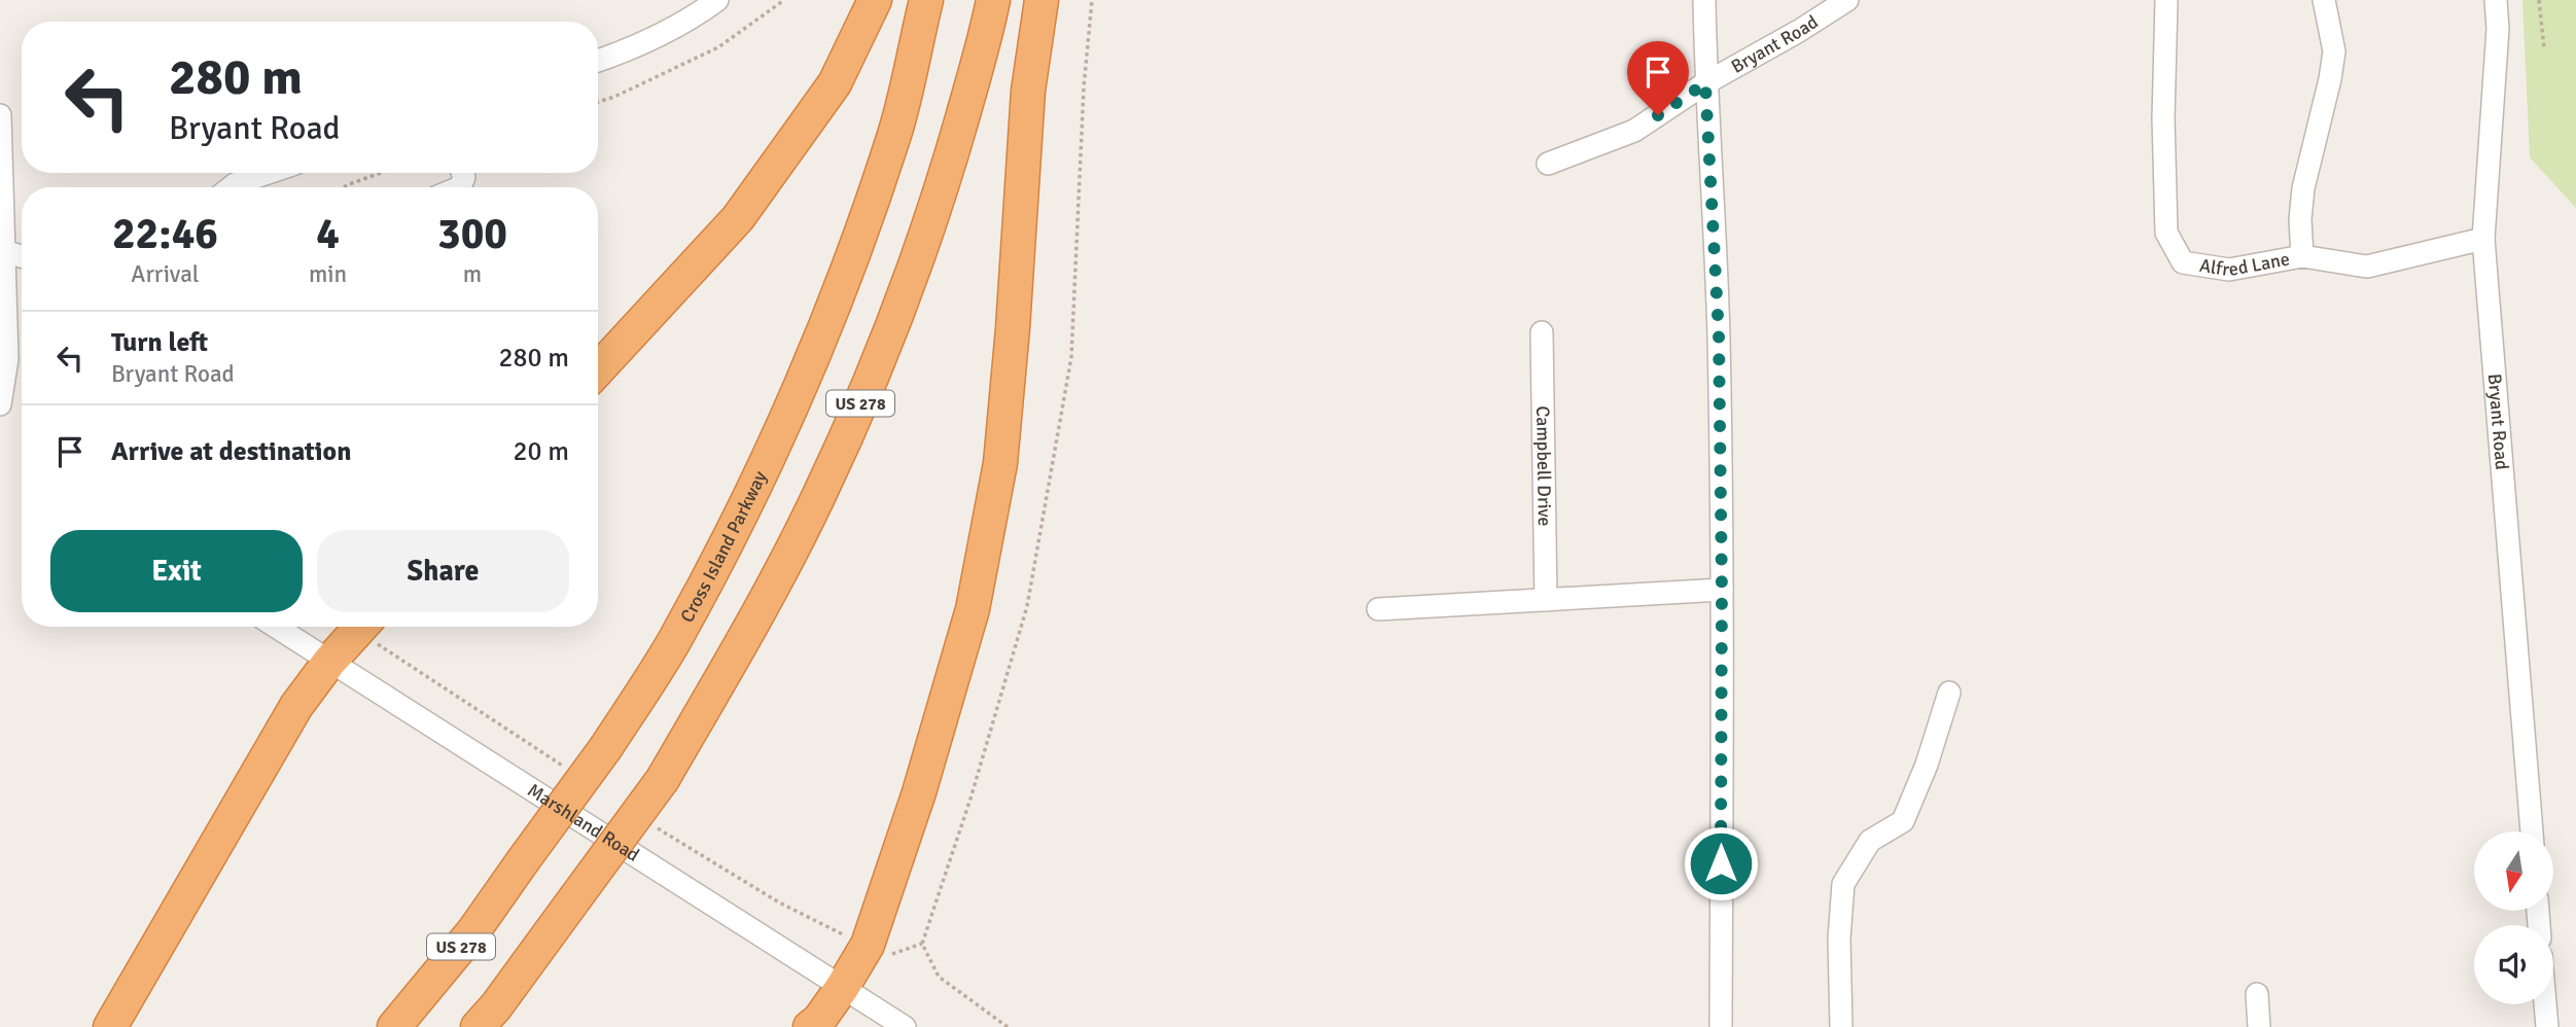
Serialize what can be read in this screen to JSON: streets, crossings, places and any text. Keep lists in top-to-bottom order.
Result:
{
  "streets": {
    "highway": ["US 278", "Cross Island Parkway"],
    "street": [
      "Bryant Road",
      "Alfred Lane",
      "Campbell Drive",
      "Marshland Road"
    ]
  },
  "crossings": [
    ["Bryant Road", "Alfred Lane"]
  ],
  "north": "bottom",
  "page": {
    "turn": ["280 m", "Bryant Road"],
    "eta": [
      "22:46",
      "Arrival",
      "4",
      "min",
      "300",
      "m"
    ],
    "list": [
      {
        "name": "Turn left",
        "note": "Bryant Road",
        "value": "280 m"
      },
      {
        "name": "Arrive at destination",
        "value": "20 m"
      }
    ],
    "buttons": ["Exit", "Share"]
  }
}
